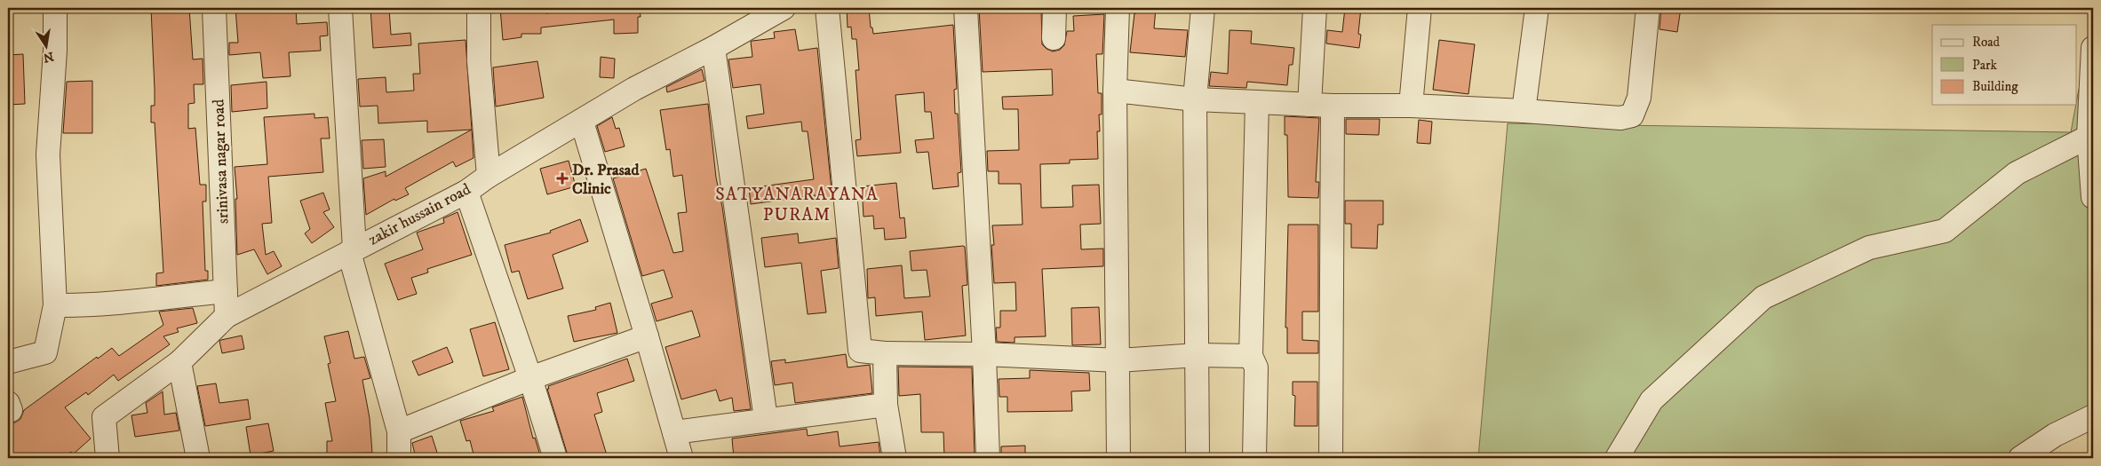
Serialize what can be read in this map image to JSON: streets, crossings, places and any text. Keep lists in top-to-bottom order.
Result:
{
  "streets": {
    "street": ["srinivasa nagar road", "zakir hussain road"]
  },
  "crossings": [
    ["srinivasa nagar road", "zakir hussain road"]
  ],
  "districts": ["SATYANARAYANA PURAM"],
  "places": {
    "health": ["Dr. Prasad Clinic"]
  },
  "legend": ["Road", "Park", "Building"],
  "north": "bottom"
}
